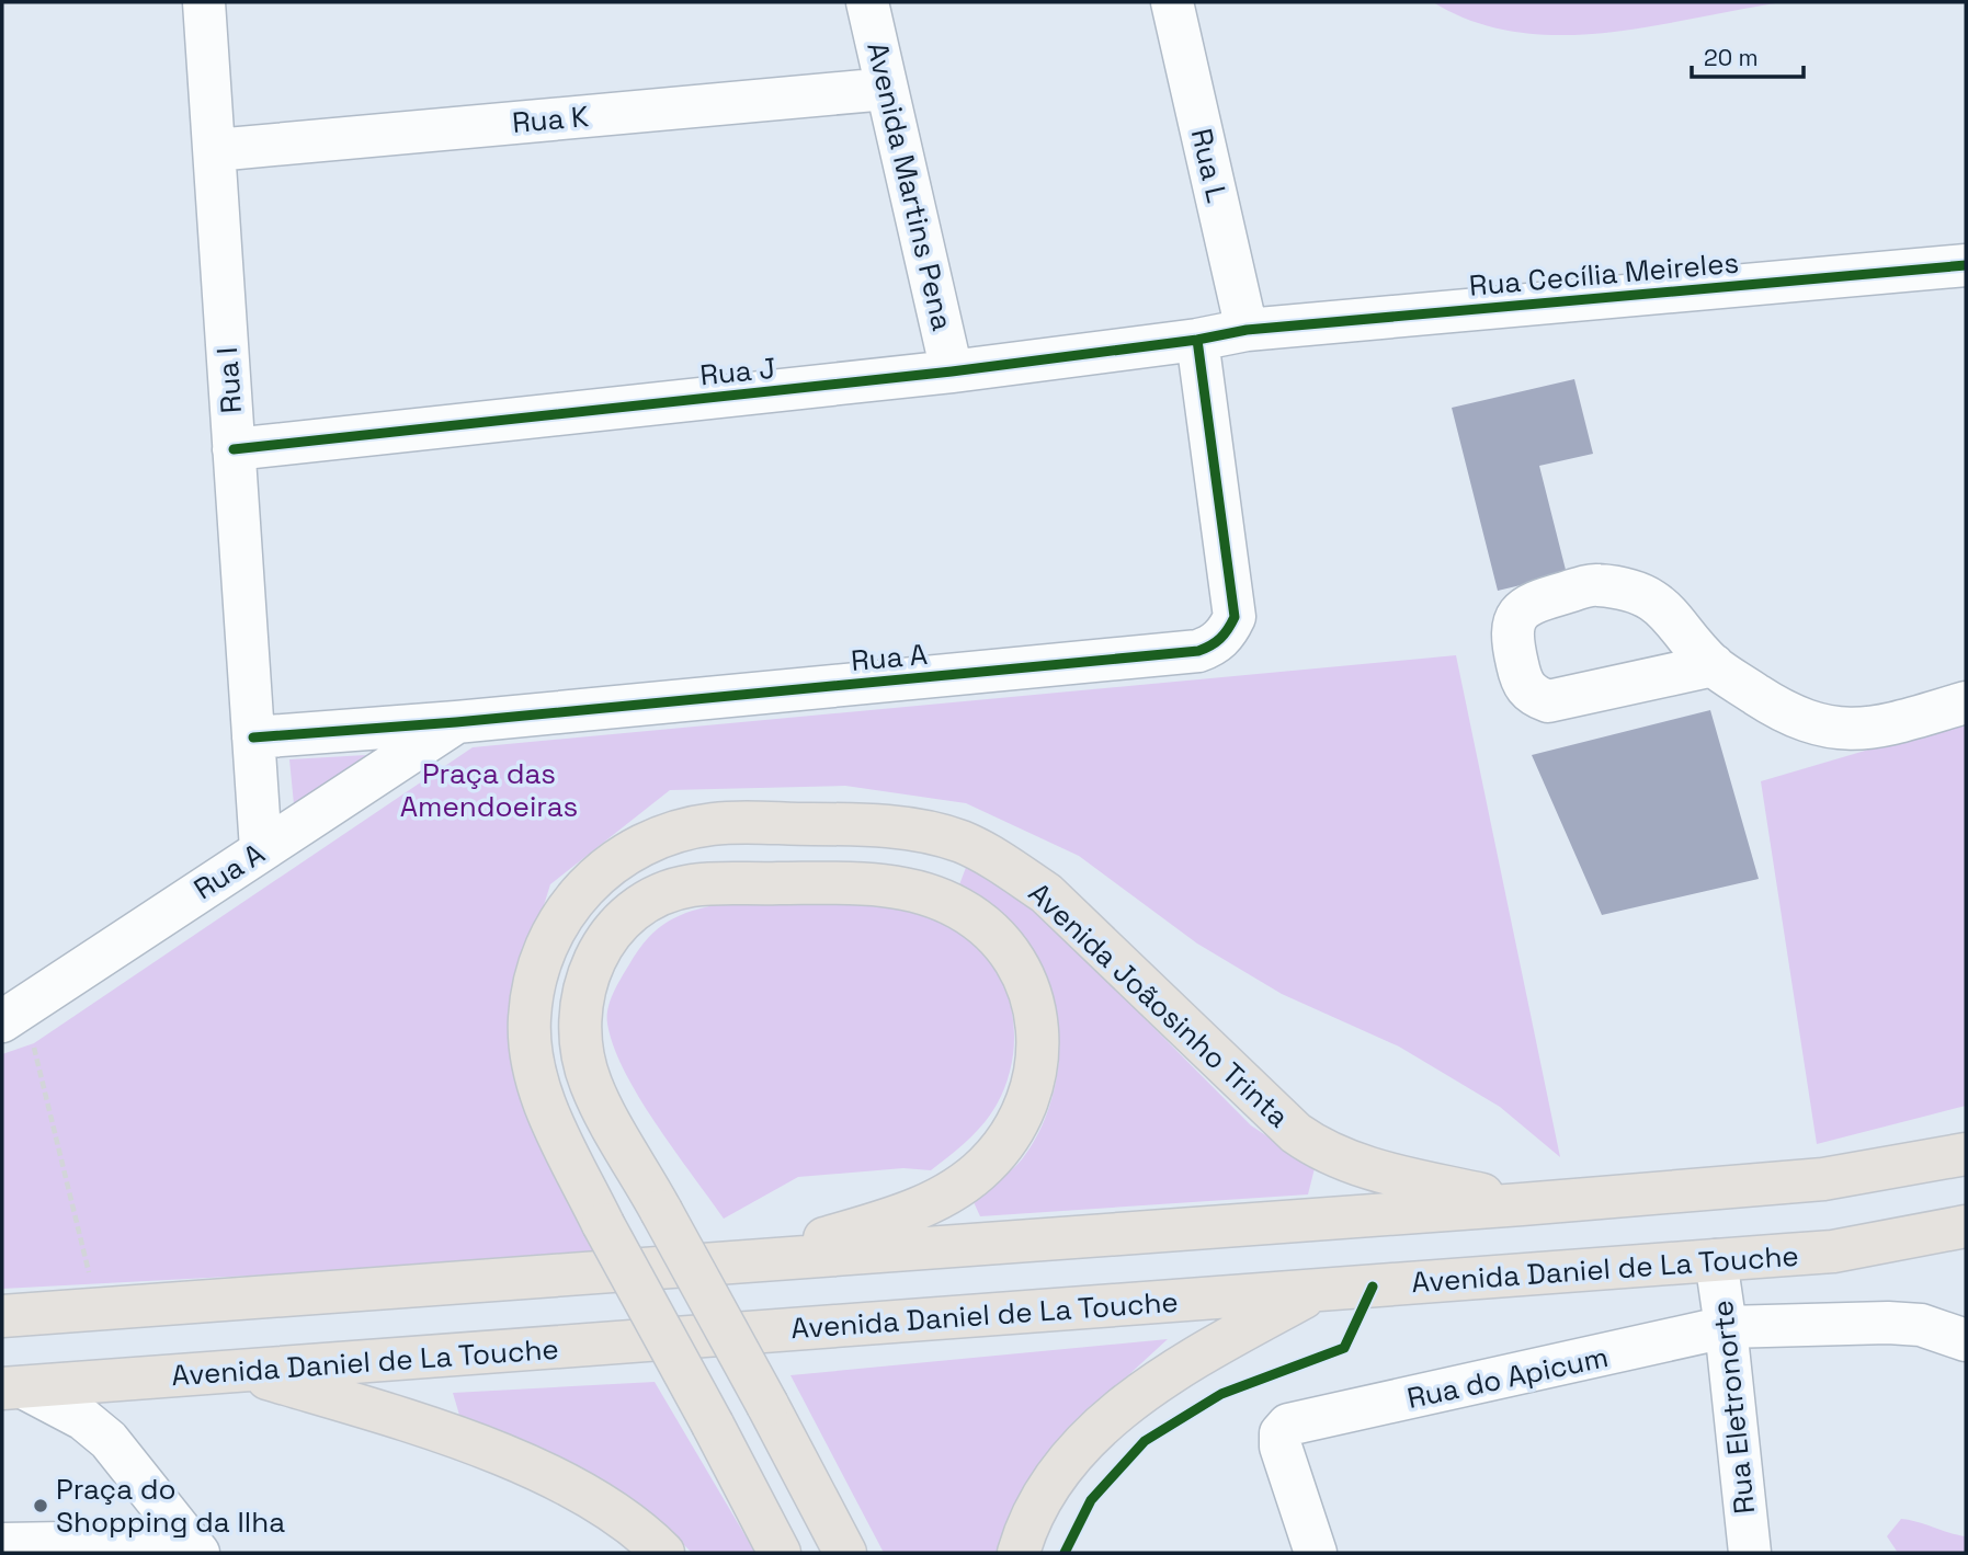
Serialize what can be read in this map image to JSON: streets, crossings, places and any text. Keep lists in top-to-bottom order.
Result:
{
  "streets": {
    "main road": ["Avenida Joãosinho Trinta", "Avenida Daniel de La Touche"],
    "street": [
      "Rua K",
      "Rua L",
      "Avenida Martins Pena",
      "Rua Cecília Meireles",
      "Rua J",
      "Rua I",
      "Rua A",
      "Rua do Apicum",
      "Rua Eletronorte"
    ]
  },
  "crossings": [
    ["Rua K", "Avenida Martins Pena"],
    ["Rua K", "Rua I"],
    ["Rua L", "Rua Cecília Meireles"],
    ["Rua L", "Rua J"],
    ["Avenida Martins Pena", "Rua J"],
    ["Rua Cecília Meireles", "Rua J"],
    ["Rua J", "Rua I"],
    ["Rua J", "Rua A"],
    ["Rua I", "Rua A"],
    ["Avenida Daniel de La Touche", "Rua Eletronorte"],
    ["Rua do Apicum", "Rua Eletronorte"]
  ],
  "parks": ["Praça das Amendoeiras"],
  "places": ["Praça do Shopping da Ilha"],
  "scale_bar": "20 m"
}
